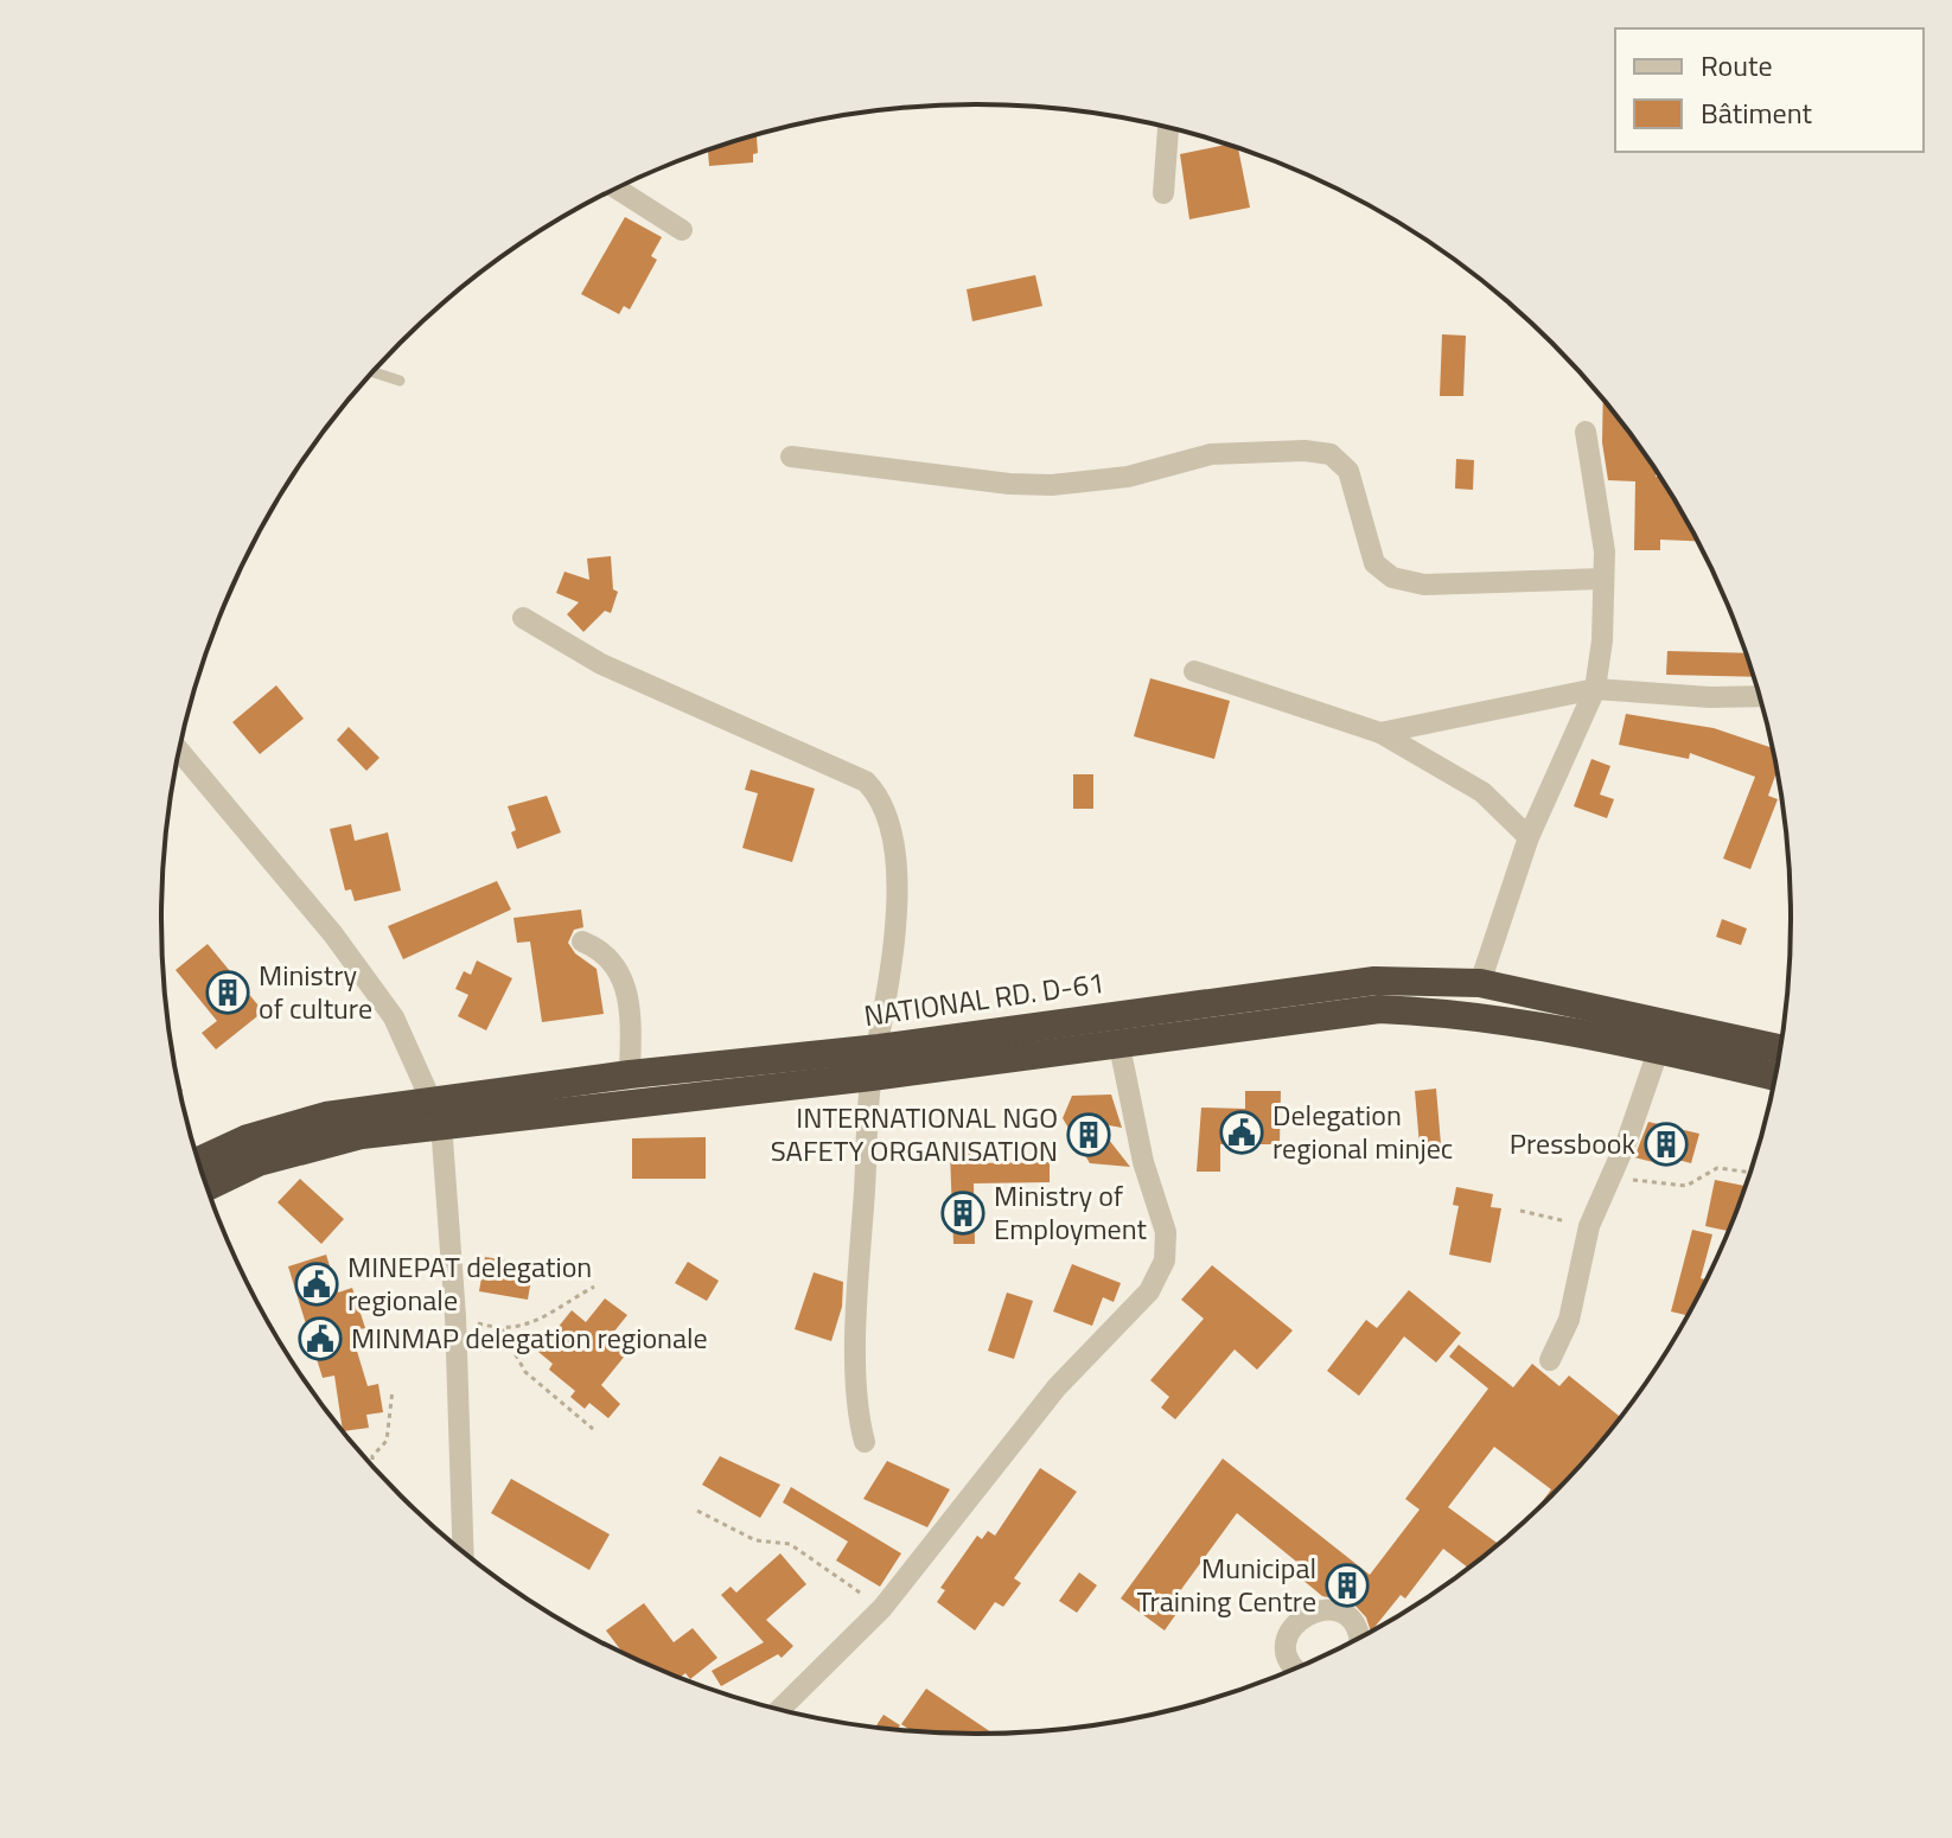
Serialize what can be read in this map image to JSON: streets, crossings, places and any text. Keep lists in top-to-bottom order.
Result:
{
  "streets": {
    "highway": ["NATIONAL RD. D-61"]
  },
  "places": {
    "building": [
      "Ministry of culture",
      "INTERNATIONAL NGO SAFETY ORGANISATION",
      "Pressbook",
      "Ministry of Employment",
      "Municipal Training Centre"
    ],
    "public building": ["Delegation regional minjec", "MINEPAT delegation regionale", "MINMAP delegation regionale"]
  },
  "legend": ["Route", "Bâtiment"]
}
